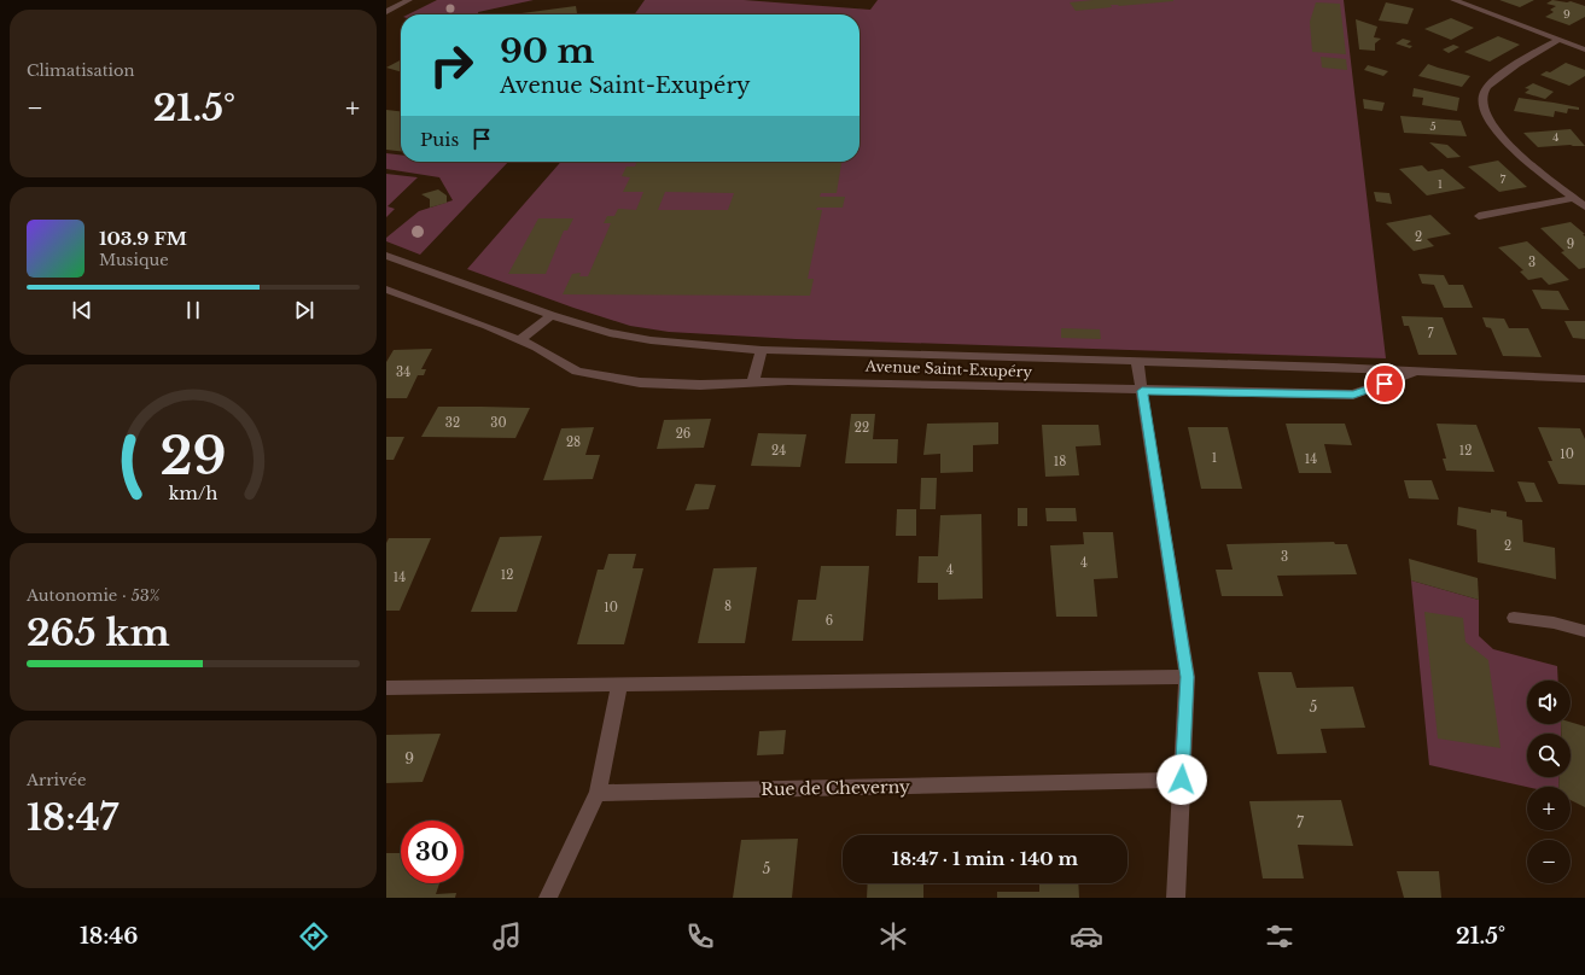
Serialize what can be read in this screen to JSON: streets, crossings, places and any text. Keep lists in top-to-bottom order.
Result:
{
  "streets": {
    "street": ["Avenue Saint-Exupéry", "Rue de Cheverny"]
  },
  "house_numbers": [
    "9",
    "5",
    "4",
    "7",
    "1",
    "2",
    "9",
    "3",
    "7",
    "34",
    "32",
    "30",
    "22",
    "26",
    "28",
    "24",
    "12",
    "10",
    "1",
    "14",
    "18",
    "2",
    "3",
    "4",
    "4",
    "12",
    "14",
    "8",
    "10",
    "6",
    "5",
    "9",
    "7",
    "5"
  ],
  "page": {
    "tile": [
      "Climatisation",
      ["Autonomie · 53%", "265 km"],
      ["Arrivée", "18:47"]
    ],
    "turn": ["90 m", "Avenue Saint-Exupéry"],
    "heat": ["−", "21.5°", "+"],
    "then": "Puis",
    "song": ["103.9 FM", "Musique"],
    "map_buttons": ["+", "−"],
    "limit": "30",
    "trip": "18:47 · 1 min · 140 m",
    "tabs": ["18:46", "21.5°"],
    "gauge": ["29", "km/h"]
  }
}
